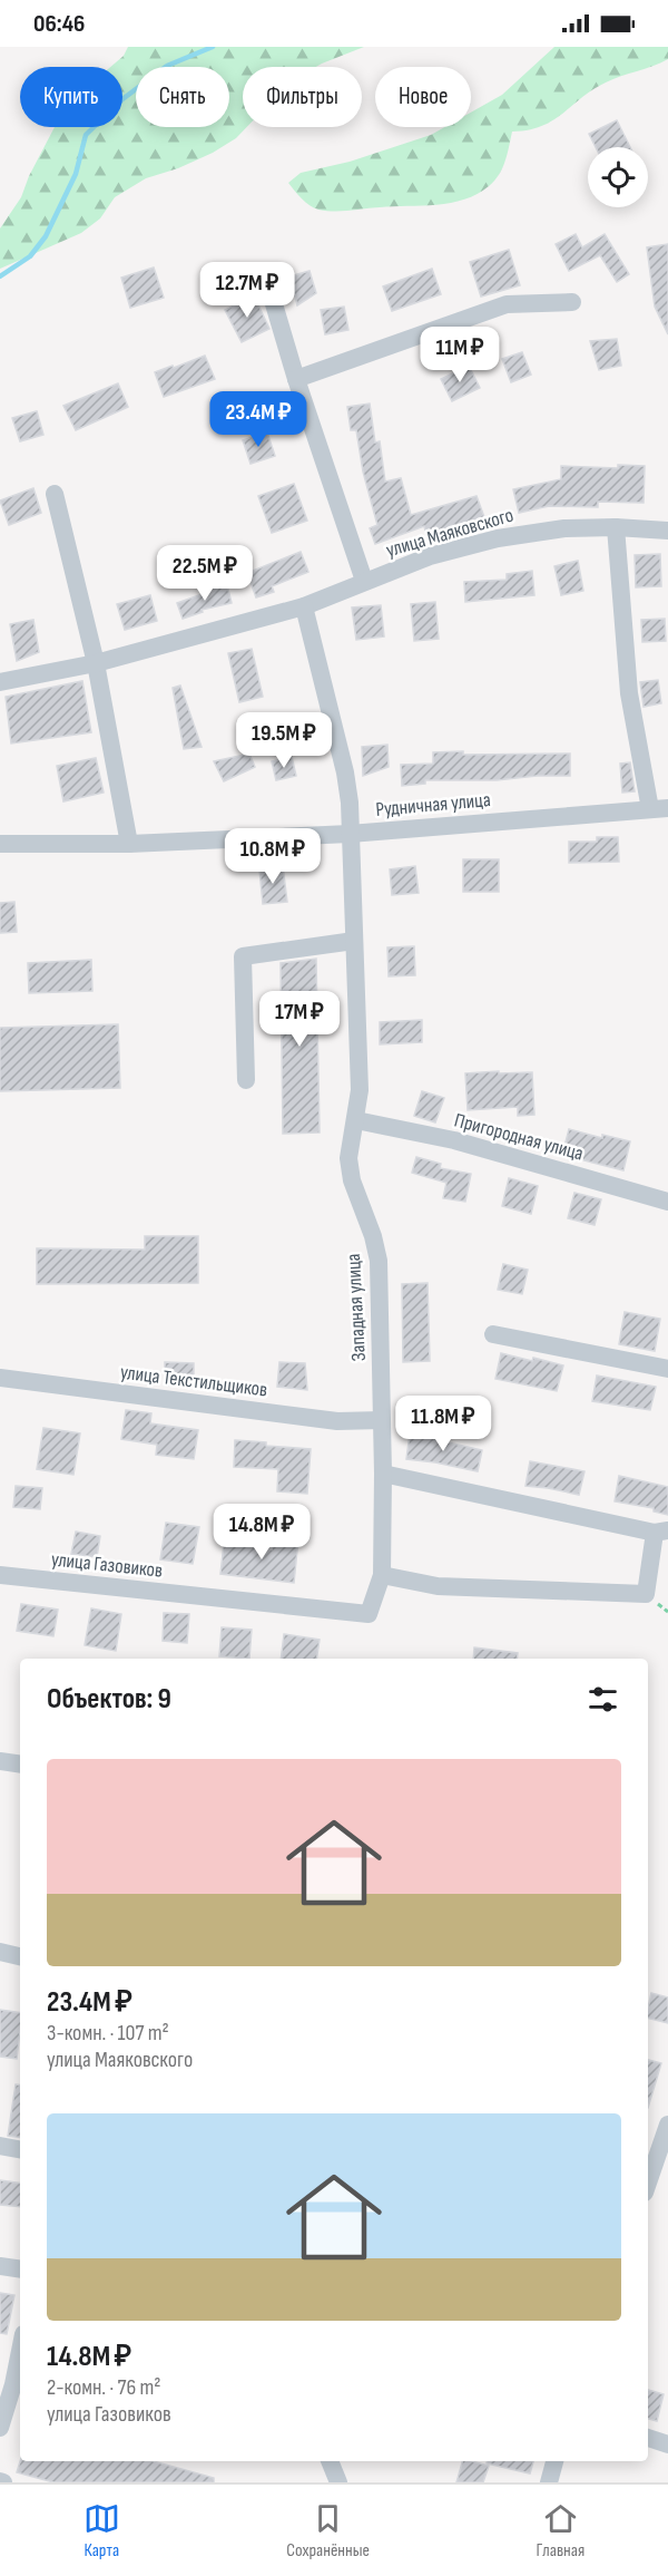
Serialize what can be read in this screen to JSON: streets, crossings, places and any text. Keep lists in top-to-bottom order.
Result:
{
  "streets": {
    "street": [
      "улица Маяковского",
      "Рудничная улица",
      "Пригородная улица",
      "Западная улица",
      "улица Текстильщиков",
      "улица Газовиков"
    ]
  },
  "crossings": [
    ["улица Маяковского", "Западная улица"],
    ["Рудничная улица", "Западная улица"],
    ["Пригородная улица", "Западная улица"],
    ["Западная улица", "улица Текстильщиков"],
    ["Западная улица", "улица Газовиков"]
  ],
  "page": {
    "status": "06:46",
    "chip": [
      "Купить",
      "Снять",
      "Фильтры",
      "Новое"
    ],
    "price": [
      "12.7M ₽",
      "11M ₽",
      "23.4M ₽",
      "22.5M ₽",
      "19.5M ₽",
      "10.8M ₽",
      "17M ₽",
      "11.8M ₽",
      "14.8M ₽"
    ],
    "heading": "Объектов: 9",
    "list": [
      {
        "name": "23.4M ₽",
        "note": "3-комн. · 107 m² · улица Маяковского"
      },
      {
        "name": "14.8M ₽",
        "note": "2-комн. · 76 m² · улица Газовиков"
      }
    ],
    "tabs": ["Карта", "Сохранённые", "Главная"]
  }
}
